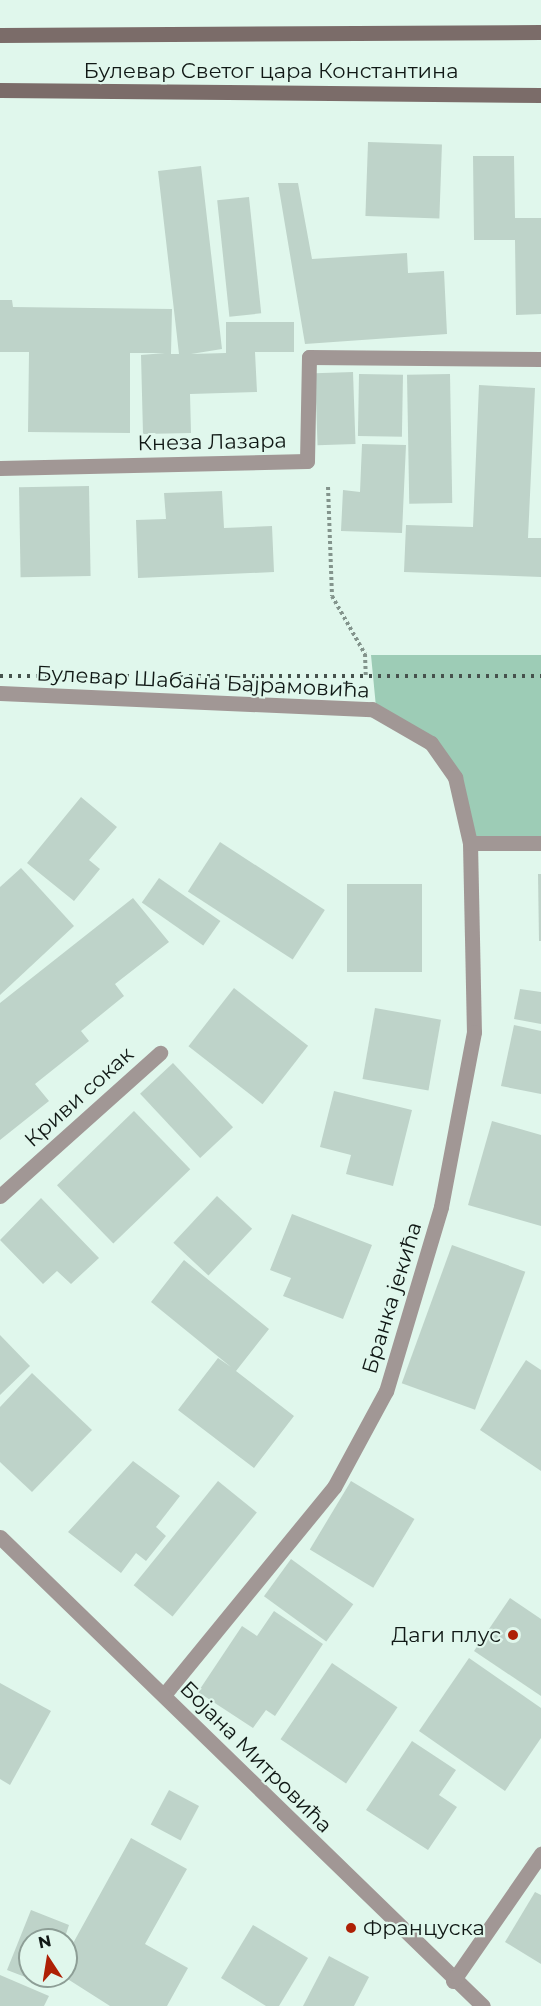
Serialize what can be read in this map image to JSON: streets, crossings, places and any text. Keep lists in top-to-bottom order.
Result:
{
  "streets": {
    "main road": ["Булевар Светог цара Константина"],
    "street": [
      "Кнеза Лазара",
      "Булевар Шабана Бајрамовића",
      "Криви сокак",
      "Бранка јекића",
      "Бојана Митровића"
    ]
  },
  "crossings": [
    ["Булевар Шабана Бајрамовића", "Бранка јекића"],
    ["Бранка јекића", "Бојана Митровића"]
  ],
  "places": ["Даги плус", "Француска"],
  "north": "top"
}
